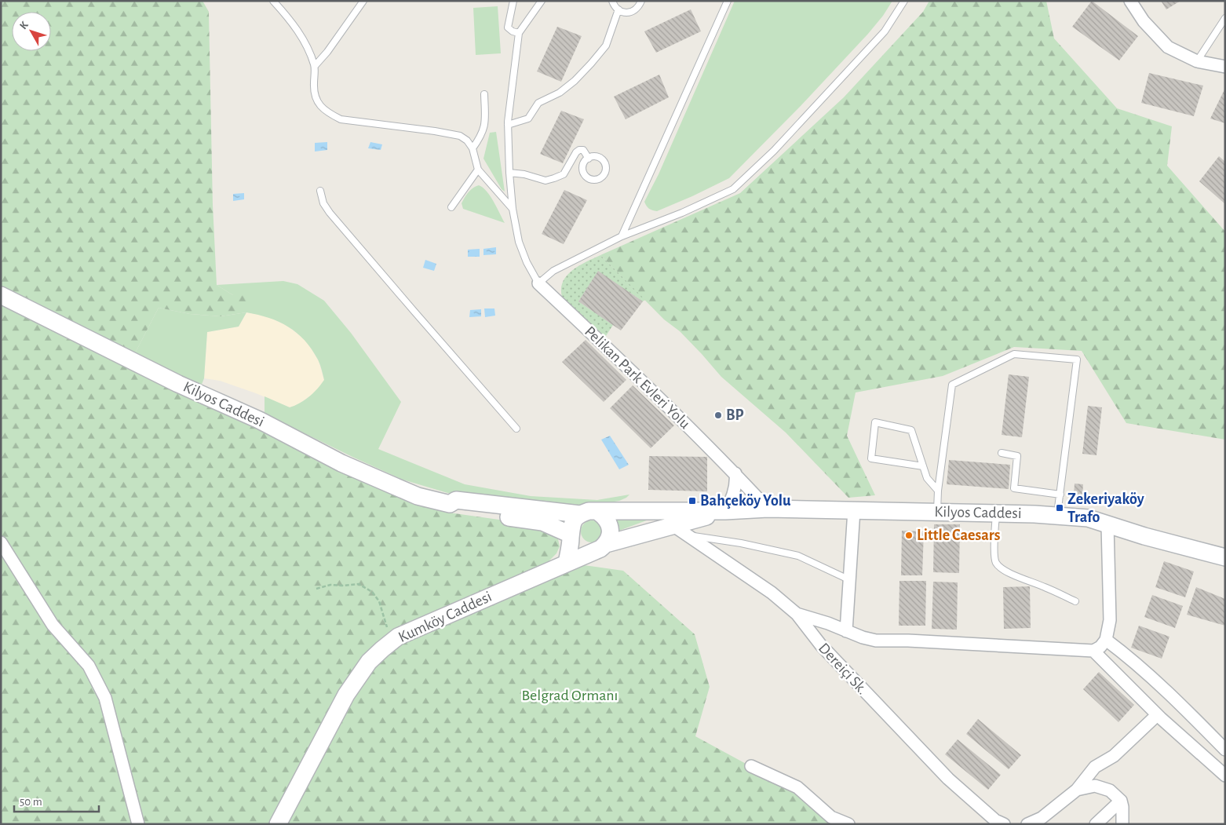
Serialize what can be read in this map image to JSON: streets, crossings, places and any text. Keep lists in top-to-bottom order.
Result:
{
  "streets": {
    "street": [
      "Pelikan Park Evleri Yolu",
      "Kilyos Caddesi",
      "Kumköy Caddesi",
      "Dereiçi Sk."
    ]
  },
  "crossings": [
    ["Pelikan Park Evleri Yolu", "Kilyos Caddesi"],
    ["Kilyos Caddesi", "Kumköy Caddesi"],
    ["Kumköy Caddesi", "Dereiçi Sk."]
  ],
  "parks": ["Belgrad Ormanı"],
  "places": {
    "other": ["BP", "Little Caesars"],
    "transit": ["Bahçeköy Yolu", "Zekeriyaköy Trafo"]
  },
  "scale_bar": "50 m",
  "north": "top left"
}
